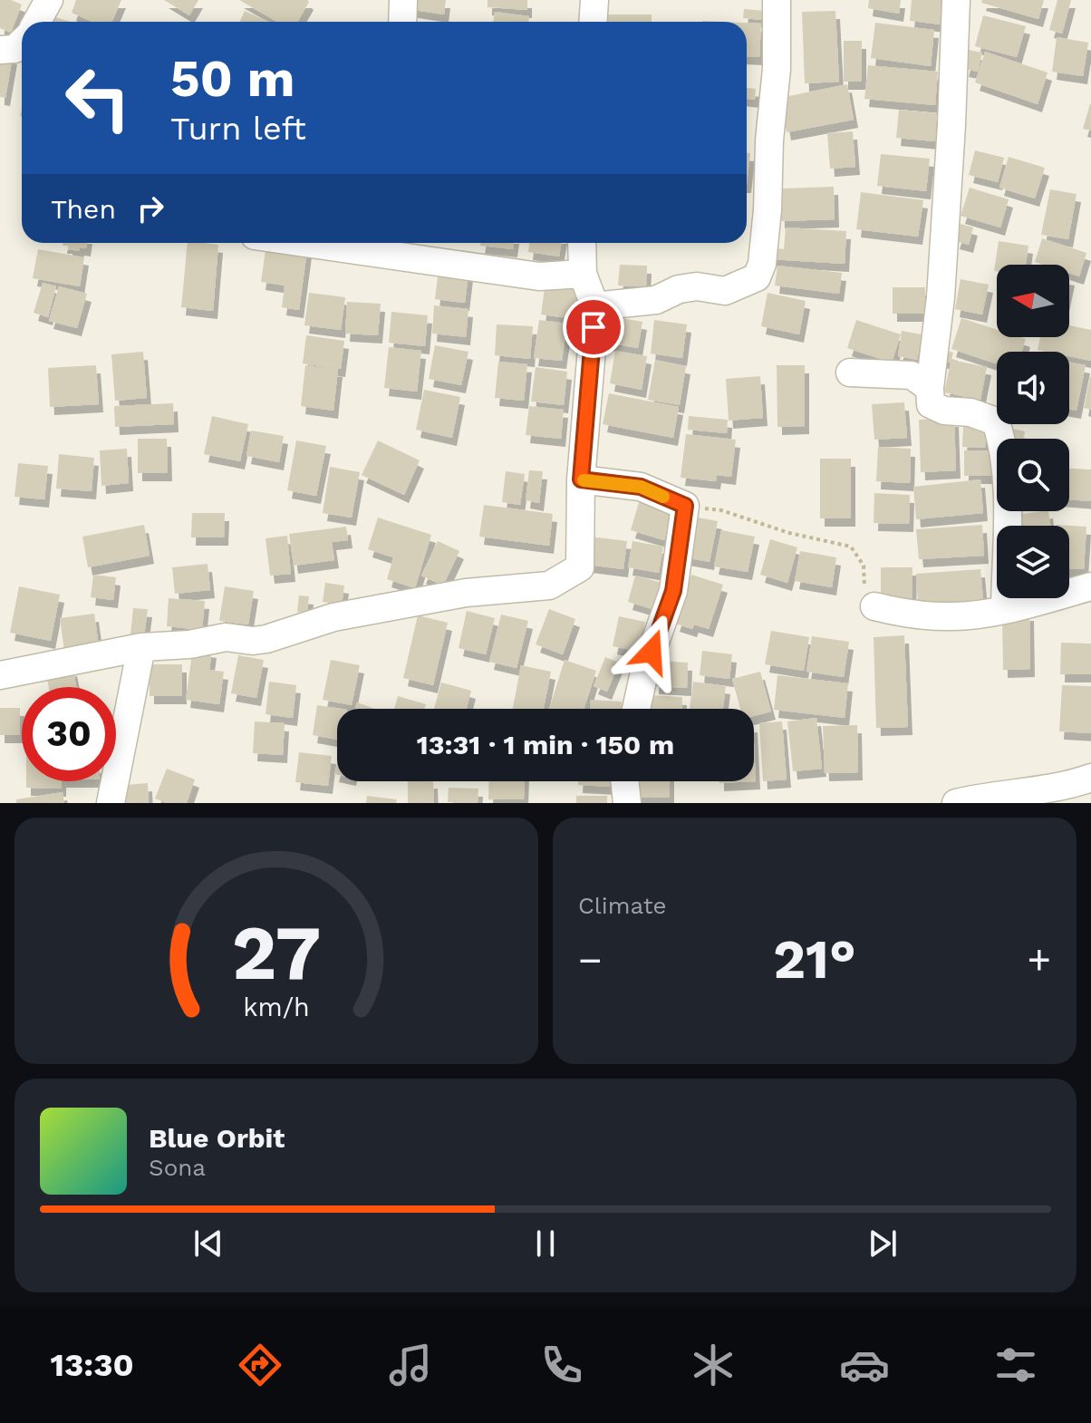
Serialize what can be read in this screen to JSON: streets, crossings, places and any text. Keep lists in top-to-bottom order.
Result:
{
  "north": "left",
  "page": {
    "turn": ["50 m", "Turn left"],
    "then": "Then",
    "limit": "30",
    "trip": "13:31 · 1 min · 150 m",
    "tile": "Climate",
    "heat": ["−", "21°", "+"],
    "song": ["Blue Orbit", "Sona"],
    "tabs": "13:30",
    "gauge": ["27", "km/h"]
  }
}
